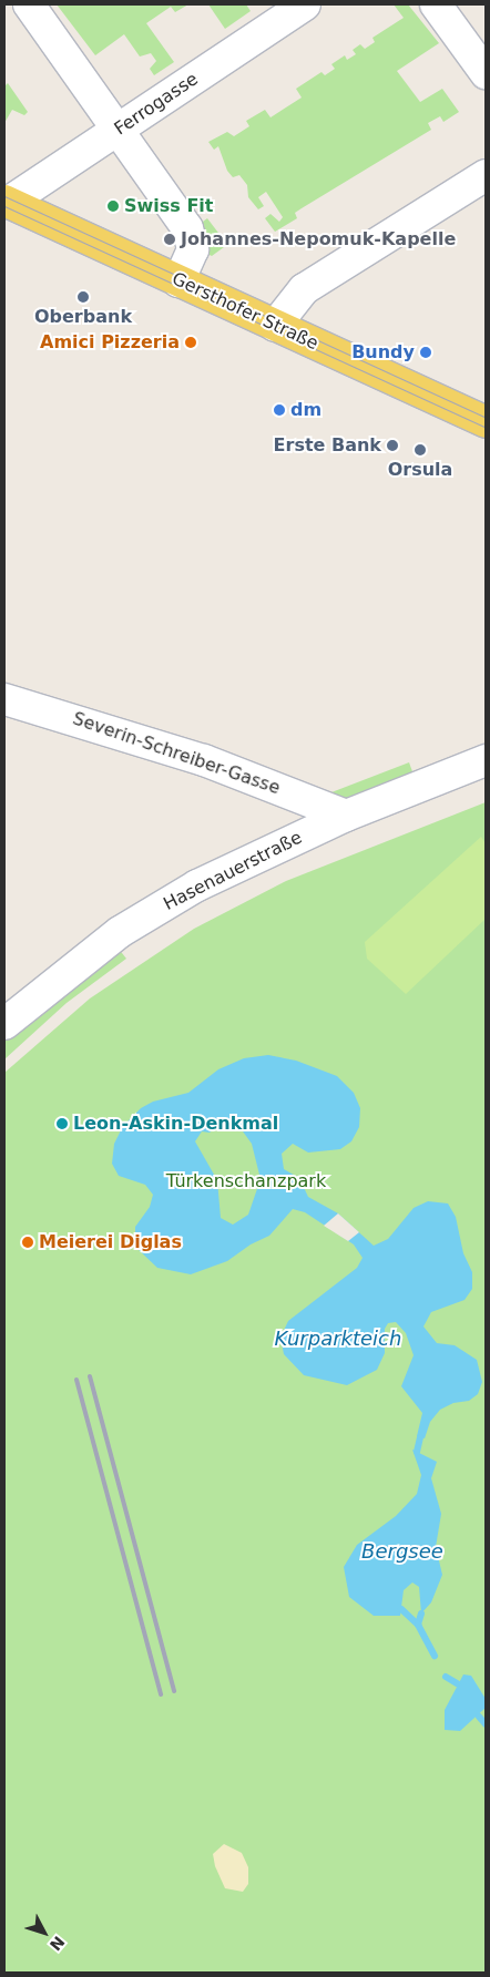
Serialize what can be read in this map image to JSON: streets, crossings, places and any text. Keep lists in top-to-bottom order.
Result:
{
  "streets": {
    "main road": ["Gersthofer Straße"],
    "street": ["Ferrogasse", "Severin-Schreiber-Gasse", "Hasenauerstraße"]
  },
  "crossings": [
    ["Ferrogasse", "Gersthofer Straße"],
    ["Severin-Schreiber-Gasse", "Hasenauerstraße"]
  ],
  "water": ["Kurparkteich", "Bergsee"],
  "parks": ["Türkenschanzpark"],
  "places": [
    "Swiss Fit",
    "Johannes-Nepomuk-Kapelle",
    "Oberbank",
    "Amici Pizzeria",
    "Bundy",
    "dm",
    "Erste Bank",
    "Orsula",
    "Leon-Askin-Denkmal",
    "Meierei Diglas"
  ],
  "north": "bottom right"
}
